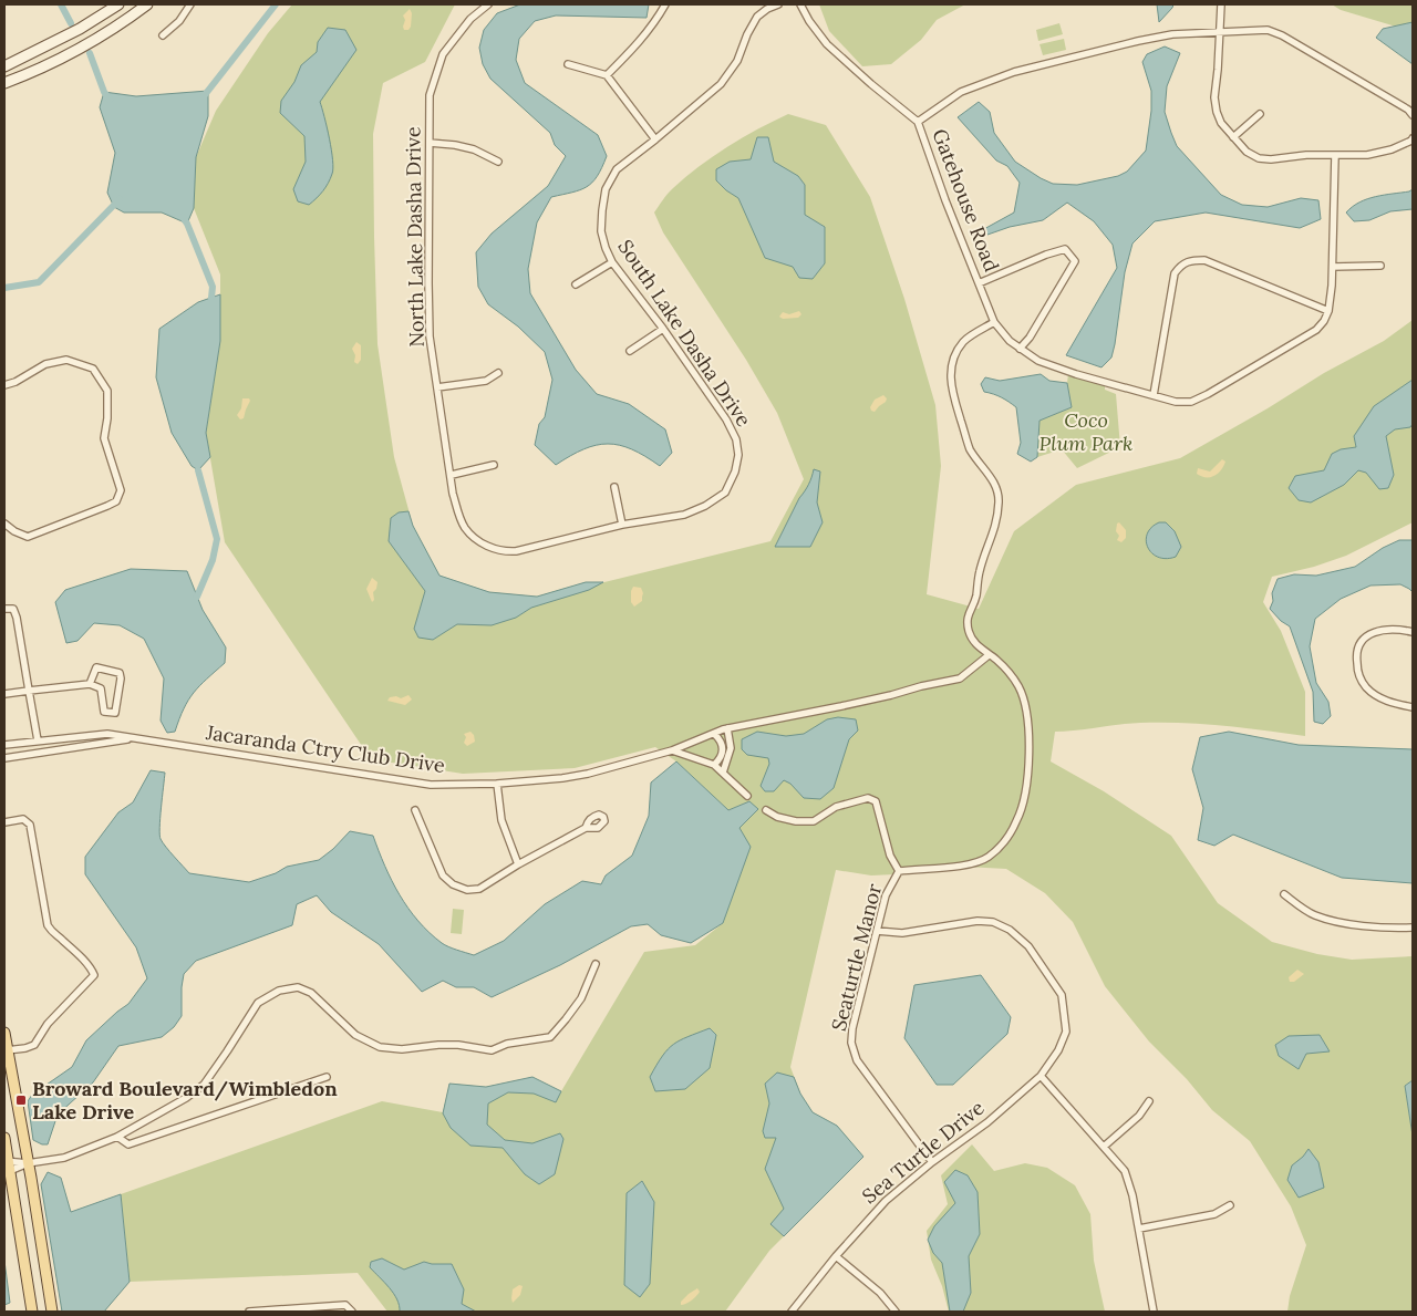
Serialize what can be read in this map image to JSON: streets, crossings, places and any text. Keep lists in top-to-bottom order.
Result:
{
  "streets": {
    "street": [
      "Gatehouse Road",
      "North Lake Dasha Drive",
      "South Lake Dasha Drive",
      "Jacaranda Ctry Club Drive",
      "Seaturtle Manor",
      "Sea Turtle Drive"
    ]
  },
  "crossings": [
    ["North Lake Dasha Drive", "South Lake Dasha Drive"],
    ["Seaturtle Manor", "Sea Turtle Drive"]
  ],
  "parks": ["Coco Plum Park"],
  "places": {
    "transit": ["Broward Boulevard/Wimbledon Lake Drive"]
  }
}
